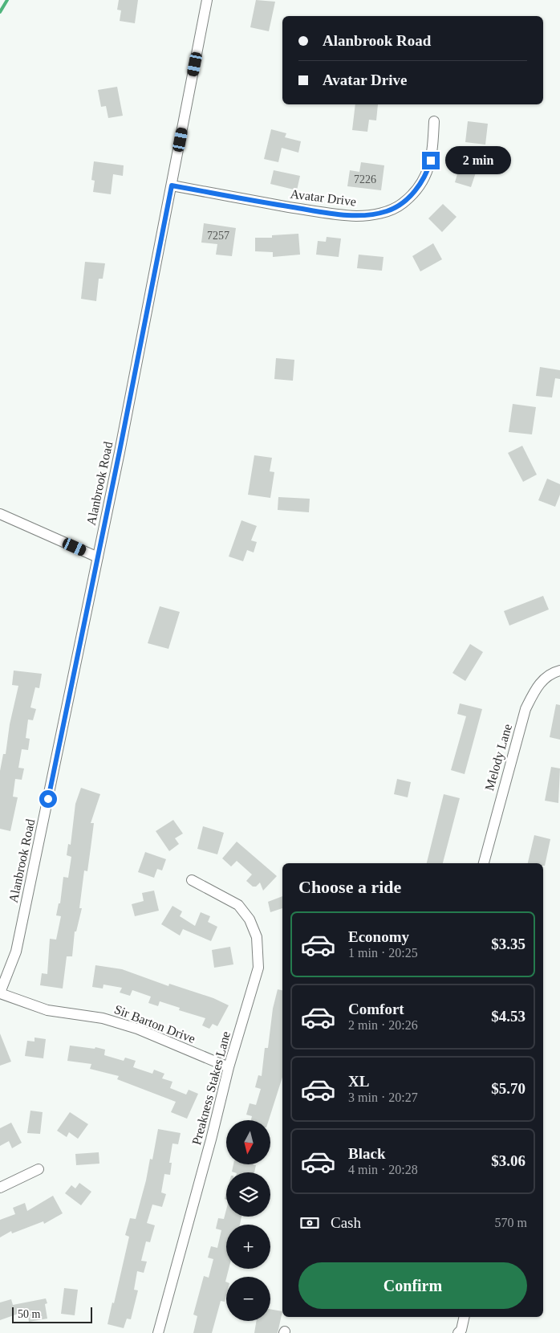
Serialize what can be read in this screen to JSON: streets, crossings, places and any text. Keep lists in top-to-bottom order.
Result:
{
  "streets": {
    "street": [
      "Avatar Drive",
      "Alanbrook Road",
      "Melody Lane",
      "Sir Barton Drive",
      "Preakness Stakes Lane"
    ]
  },
  "crossings": [
    ["Avatar Drive", "Alanbrook Road"],
    ["Alanbrook Road", "Sir Barton Drive"],
    ["Sir Barton Drive", "Preakness Stakes Lane"]
  ],
  "house_numbers": ["7226", "7257"],
  "scale_bar": "50 m",
  "north": "bottom",
  "page": {
    "banner": ["Alanbrook Road", "Avatar Drive"],
    "bubble": "2 min",
    "heading": "Choose a ride",
    "list": [
      {
        "name": "Economy",
        "note": "1 min · 20:25",
        "value": "$3.35"
      },
      {
        "name": "Comfort",
        "note": "2 min · 20:26",
        "value": "$4.53"
      },
      {
        "name": "XL",
        "note": "3 min · 20:27",
        "value": "$5.70"
      },
      {
        "name": "Black",
        "note": "4 min · 20:28",
        "value": "$3.06"
      }
    ],
    "map_buttons": ["+", "−"],
    "pay": ["Cash", "570 m"],
    "buttons": "Confirm",
    "scale": "50 m"
  }
}
